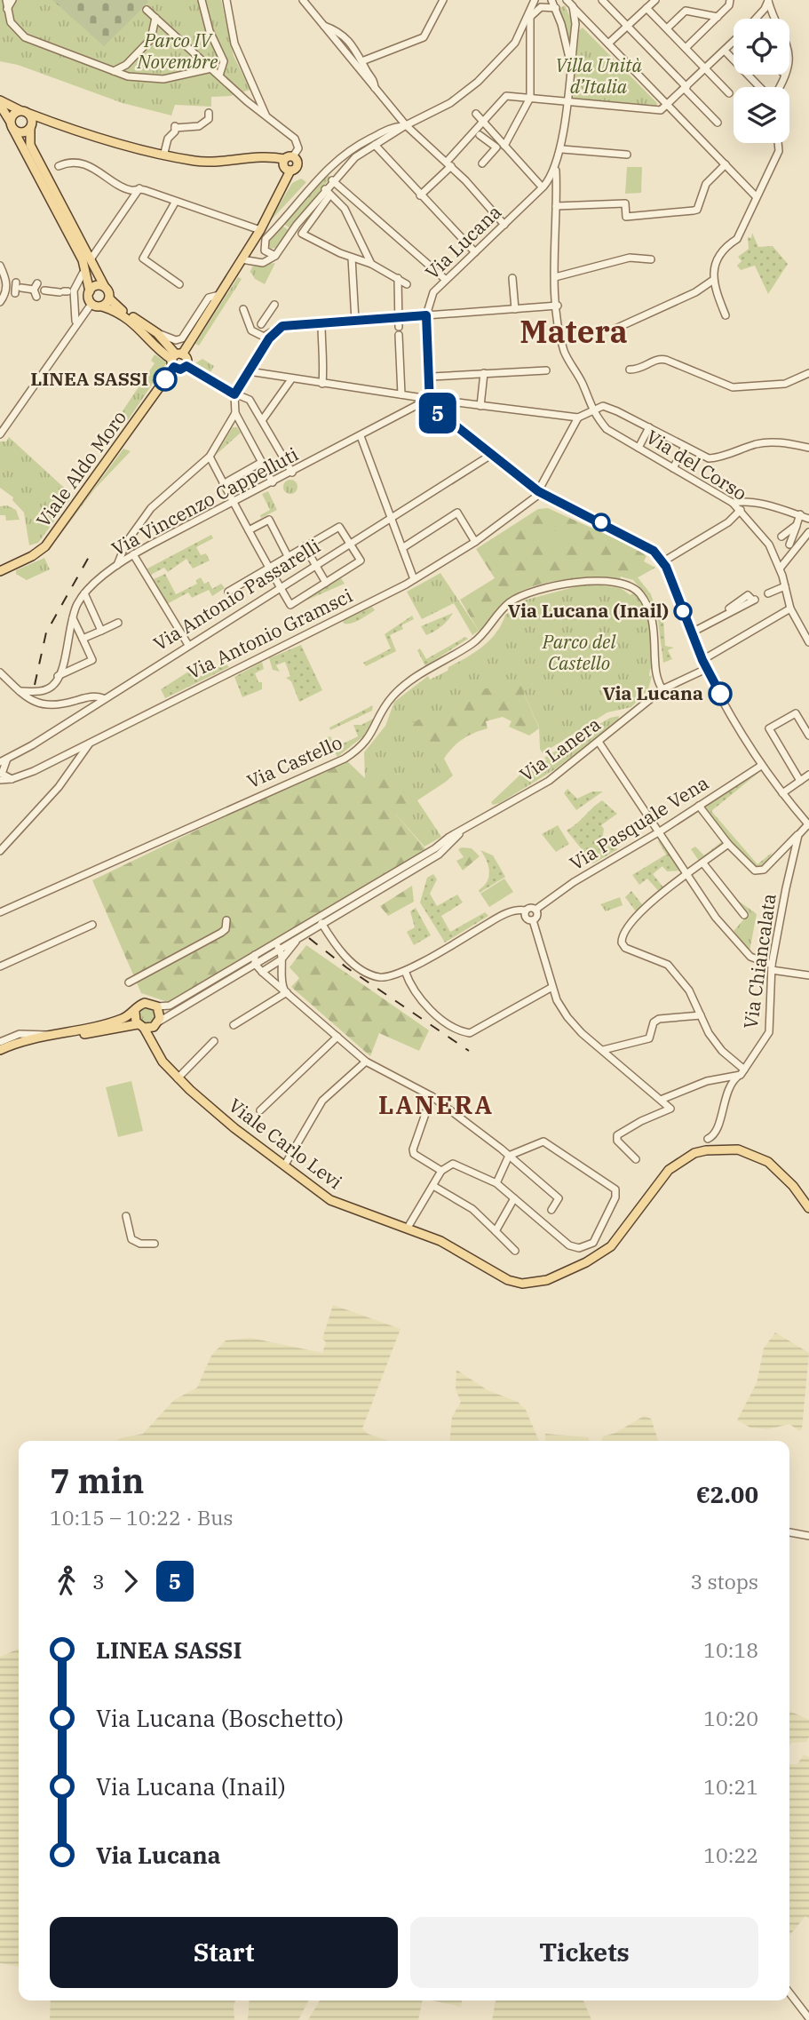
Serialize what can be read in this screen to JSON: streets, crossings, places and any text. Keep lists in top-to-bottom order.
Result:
{
  "streets": {
    "main road": ["Viale Aldo Moro", "Viale Carlo Levi"],
    "street": [
      "Via Lucana",
      "Via del Corso",
      "Via Vincenzo Cappelluti",
      "Via Antonio Passarelli",
      "Via Antonio Gramsci",
      "Via Lanera",
      "Via Castello",
      "Via Pasquale Vena",
      "Via Chiancalata"
    ]
  },
  "crossings": [
    ["Via Lucana", "Via Vincenzo Cappelluti"],
    ["Via Lanera", "Via Castello"],
    ["Via Lanera", "Viale Carlo Levi"]
  ],
  "districts": ["Matera", "LANERA"],
  "parks": ["Parco IV Novembre", "Villa Unità d’Italia", "Parco del Castello"],
  "places": ["LINEA SASSI", "Via Lucana (Inail)", "Via Lucana"],
  "lines": ["bus line 5"],
  "page": {
    "on_map": "5",
    "heading": ["7 min", "10:15 – 10:22 · Bus", "€2.00"],
    "legs": ["3", "5", "3 stops"],
    "list": [
      {
        "name": "LINEA SASSI",
        "value": "10:18"
      },
      {
        "name": "Via Lucana (Boschetto)",
        "value": "10:20"
      },
      {
        "name": "Via Lucana (Inail)",
        "value": "10:21"
      },
      {
        "name": "Via Lucana",
        "value": "10:22"
      }
    ],
    "buttons": ["Start", "Tickets"]
  }
}
